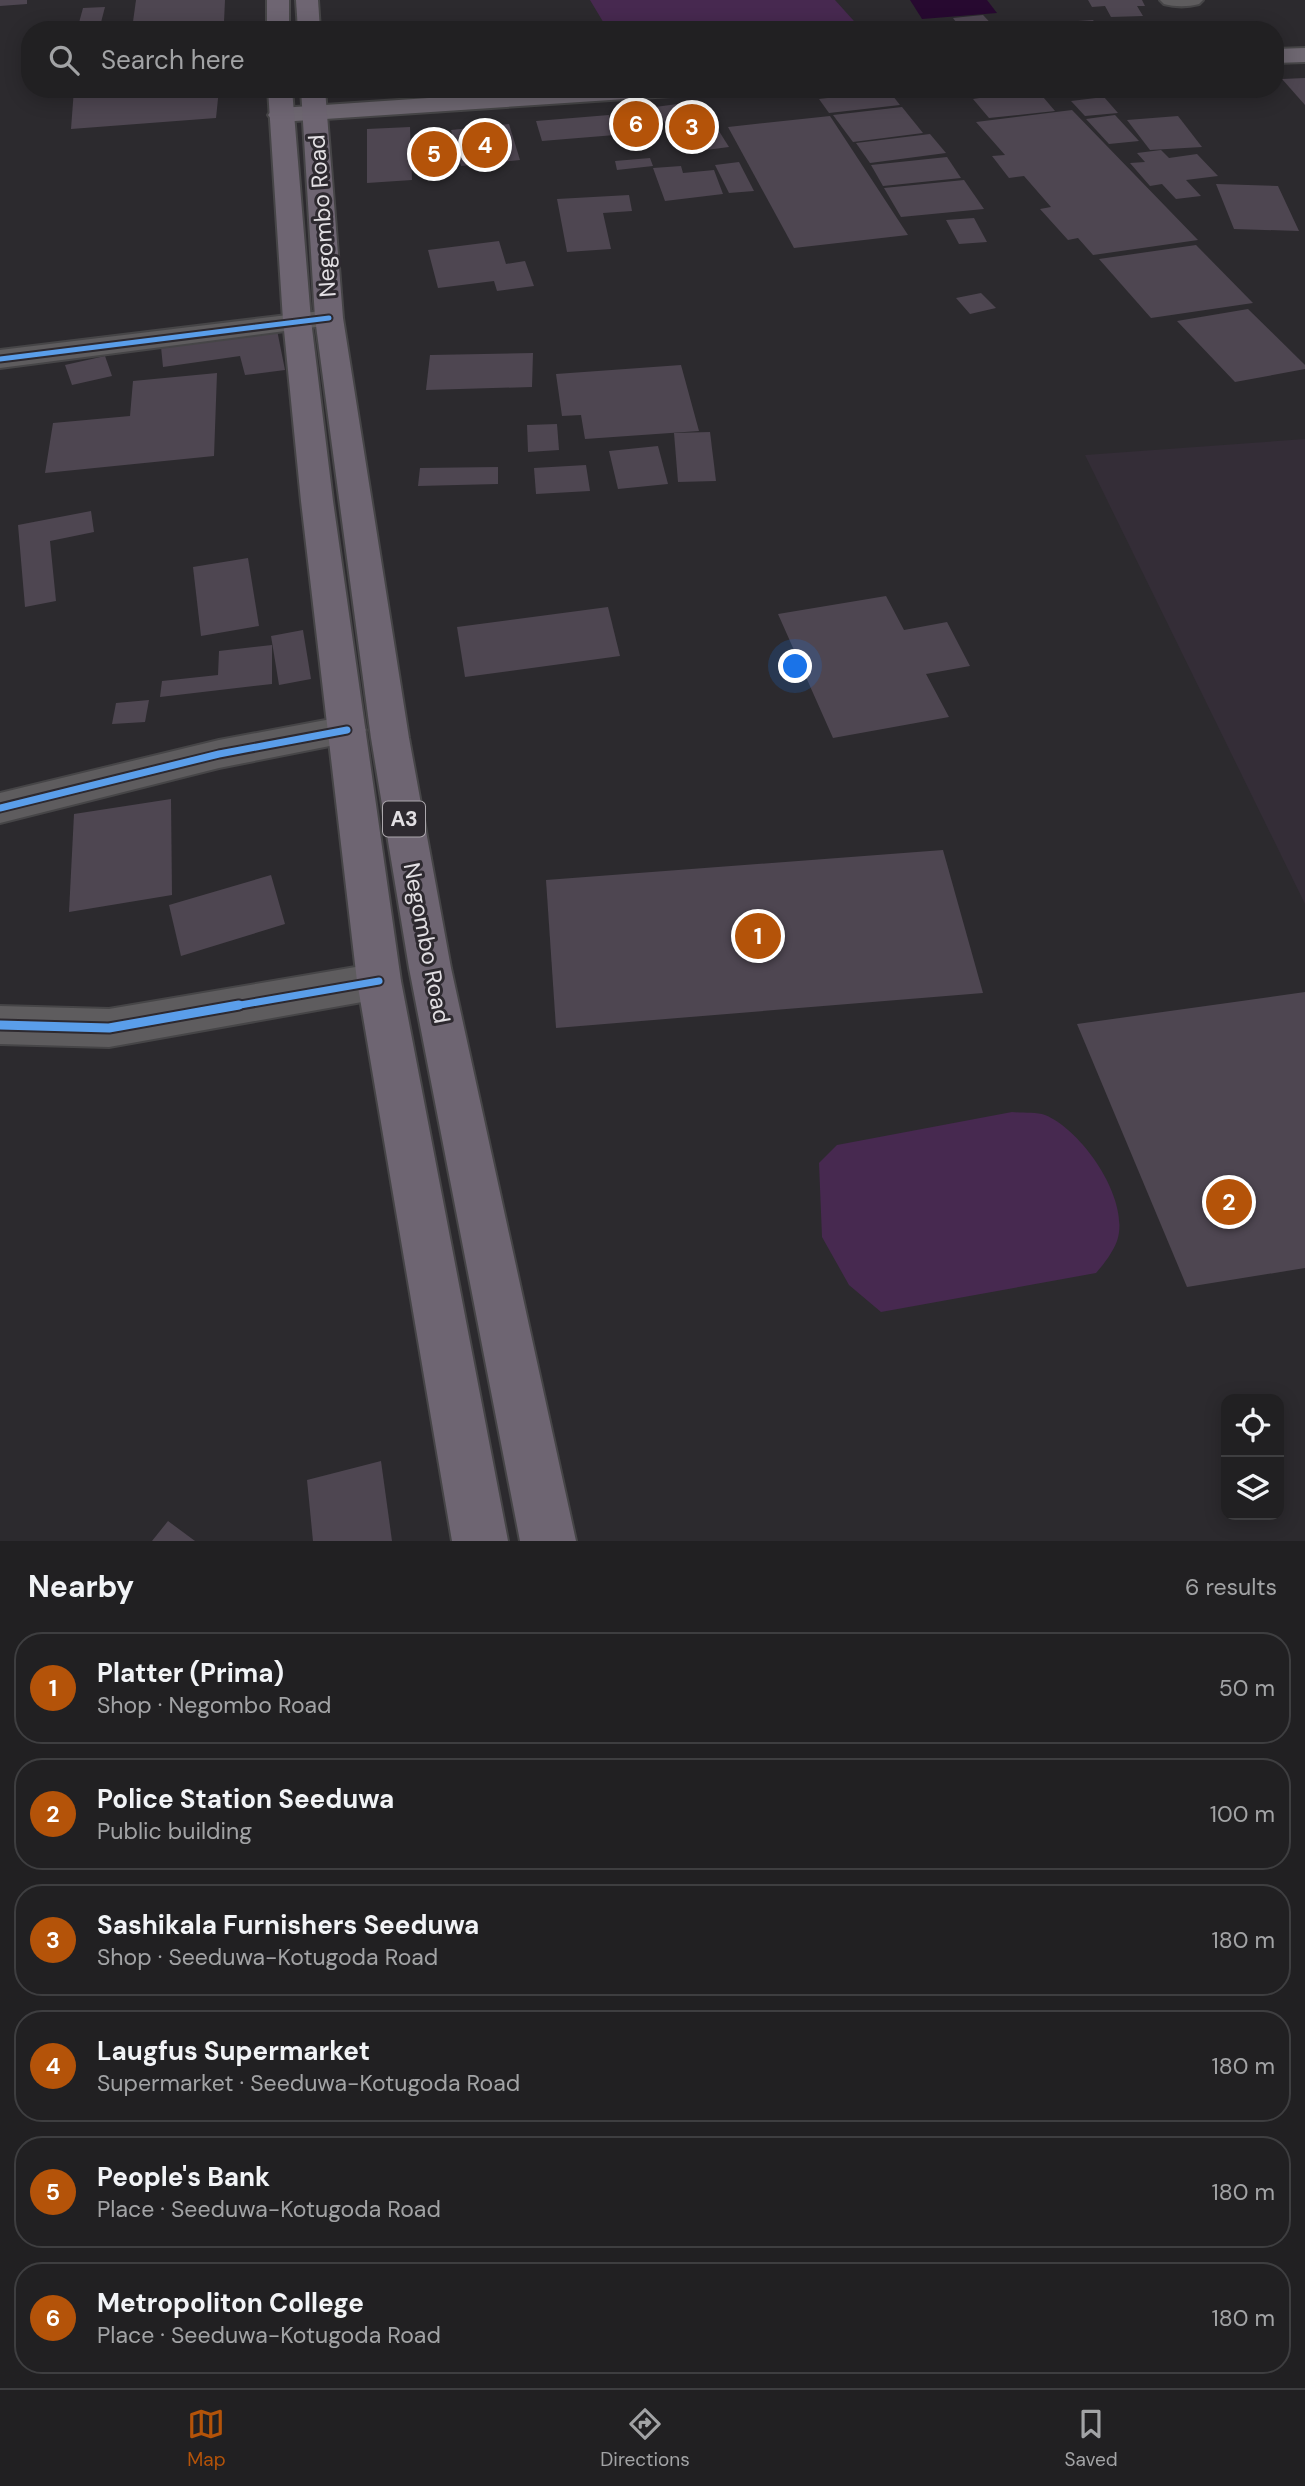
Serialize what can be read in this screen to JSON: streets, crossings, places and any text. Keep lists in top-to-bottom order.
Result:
{
  "streets": {
    "highway": ["Negombo Road", "A3"]
  },
  "page": {
    "search": "Search here",
    "pins": [
      "6",
      "3",
      "4",
      "5",
      "1",
      "2"
    ],
    "heading": ["Nearby", "6 results"],
    "list": [
      {
        "mark": "1",
        "name": "Platter (Prima)",
        "note": "Shop · Negombo Road",
        "value": "50 m"
      },
      {
        "mark": "2",
        "name": "Police Station Seeduwa",
        "note": "Public building",
        "value": "100 m"
      },
      {
        "mark": "3",
        "name": "Sashikala Furnishers Seeduwa",
        "note": "Shop · Seeduwa-Kotugoda Road",
        "value": "180 m"
      },
      {
        "mark": "4",
        "name": "Laugfus Supermarket",
        "note": "Supermarket · Seeduwa-Kotugoda Road",
        "value": "180 m"
      },
      {
        "mark": "5",
        "name": "People's Bank",
        "note": "Place · Seeduwa-Kotugoda Road",
        "value": "180 m"
      },
      {
        "mark": "6",
        "name": "Metropoliton College",
        "note": "Place · Seeduwa-Kotugoda Road",
        "value": "180 m"
      }
    ],
    "nav": ["Map", "Directions", "Saved"]
  }
}
